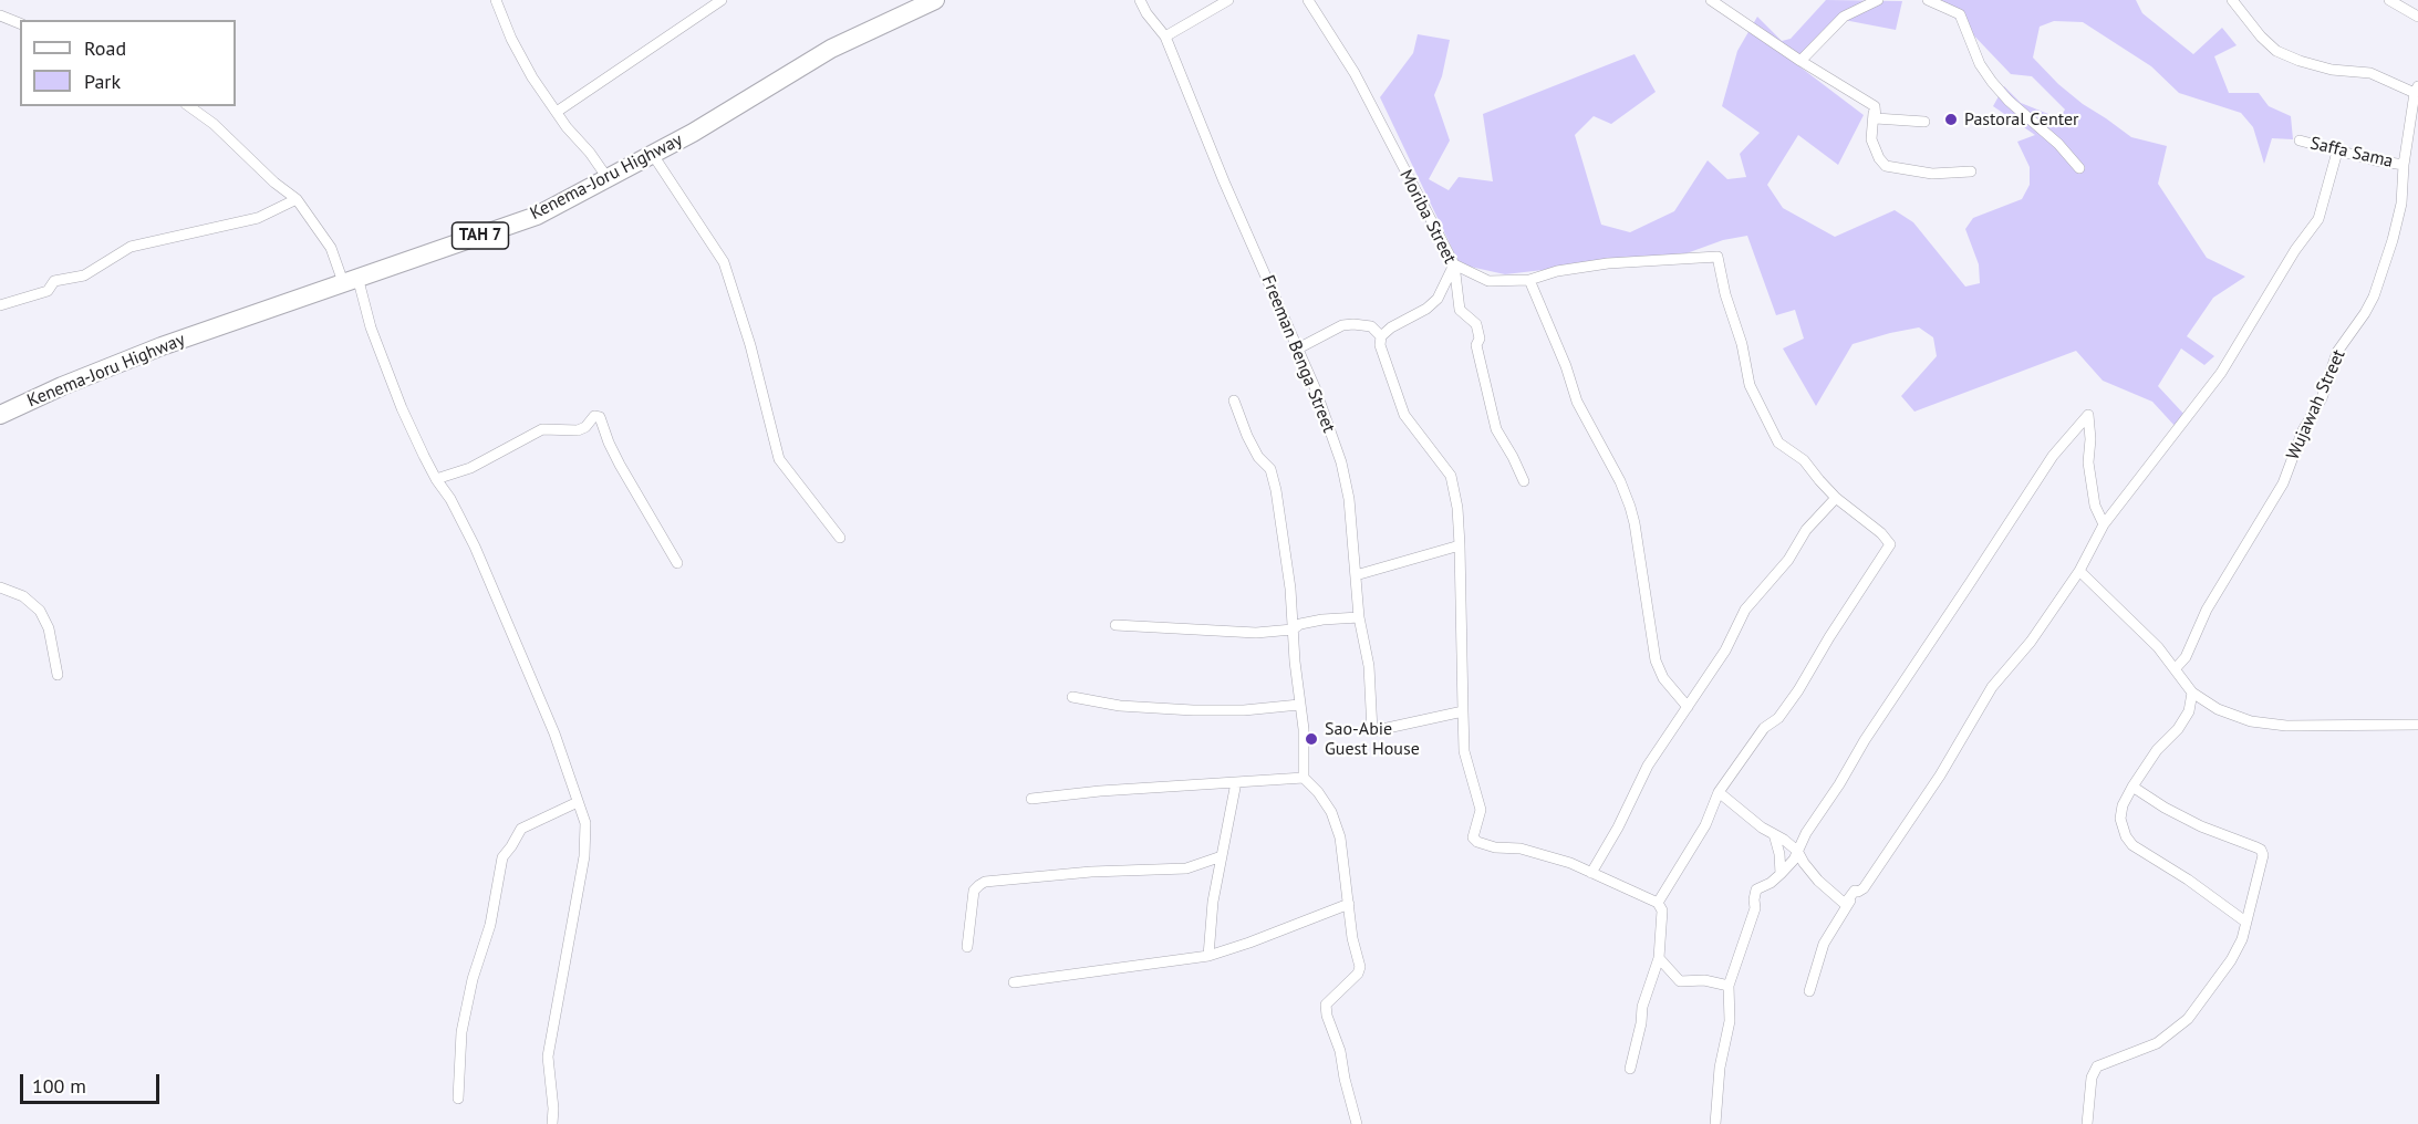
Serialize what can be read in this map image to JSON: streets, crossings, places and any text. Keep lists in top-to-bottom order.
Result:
{
  "streets": {
    "highway": ["Kenema-Joru Highway", "TAH 7"],
    "street": [
      "Saffa Sama",
      "Moriba Street",
      "Freeman Benga Street",
      "Wujawah Street"
    ]
  },
  "crossings": [
    ["Saffa Sama", "Wujawah Street"]
  ],
  "places": ["Pastoral Center", "Sao-Abie Guest House"],
  "legend": ["Road", "Park"],
  "scale_bar": "100 m"
}
